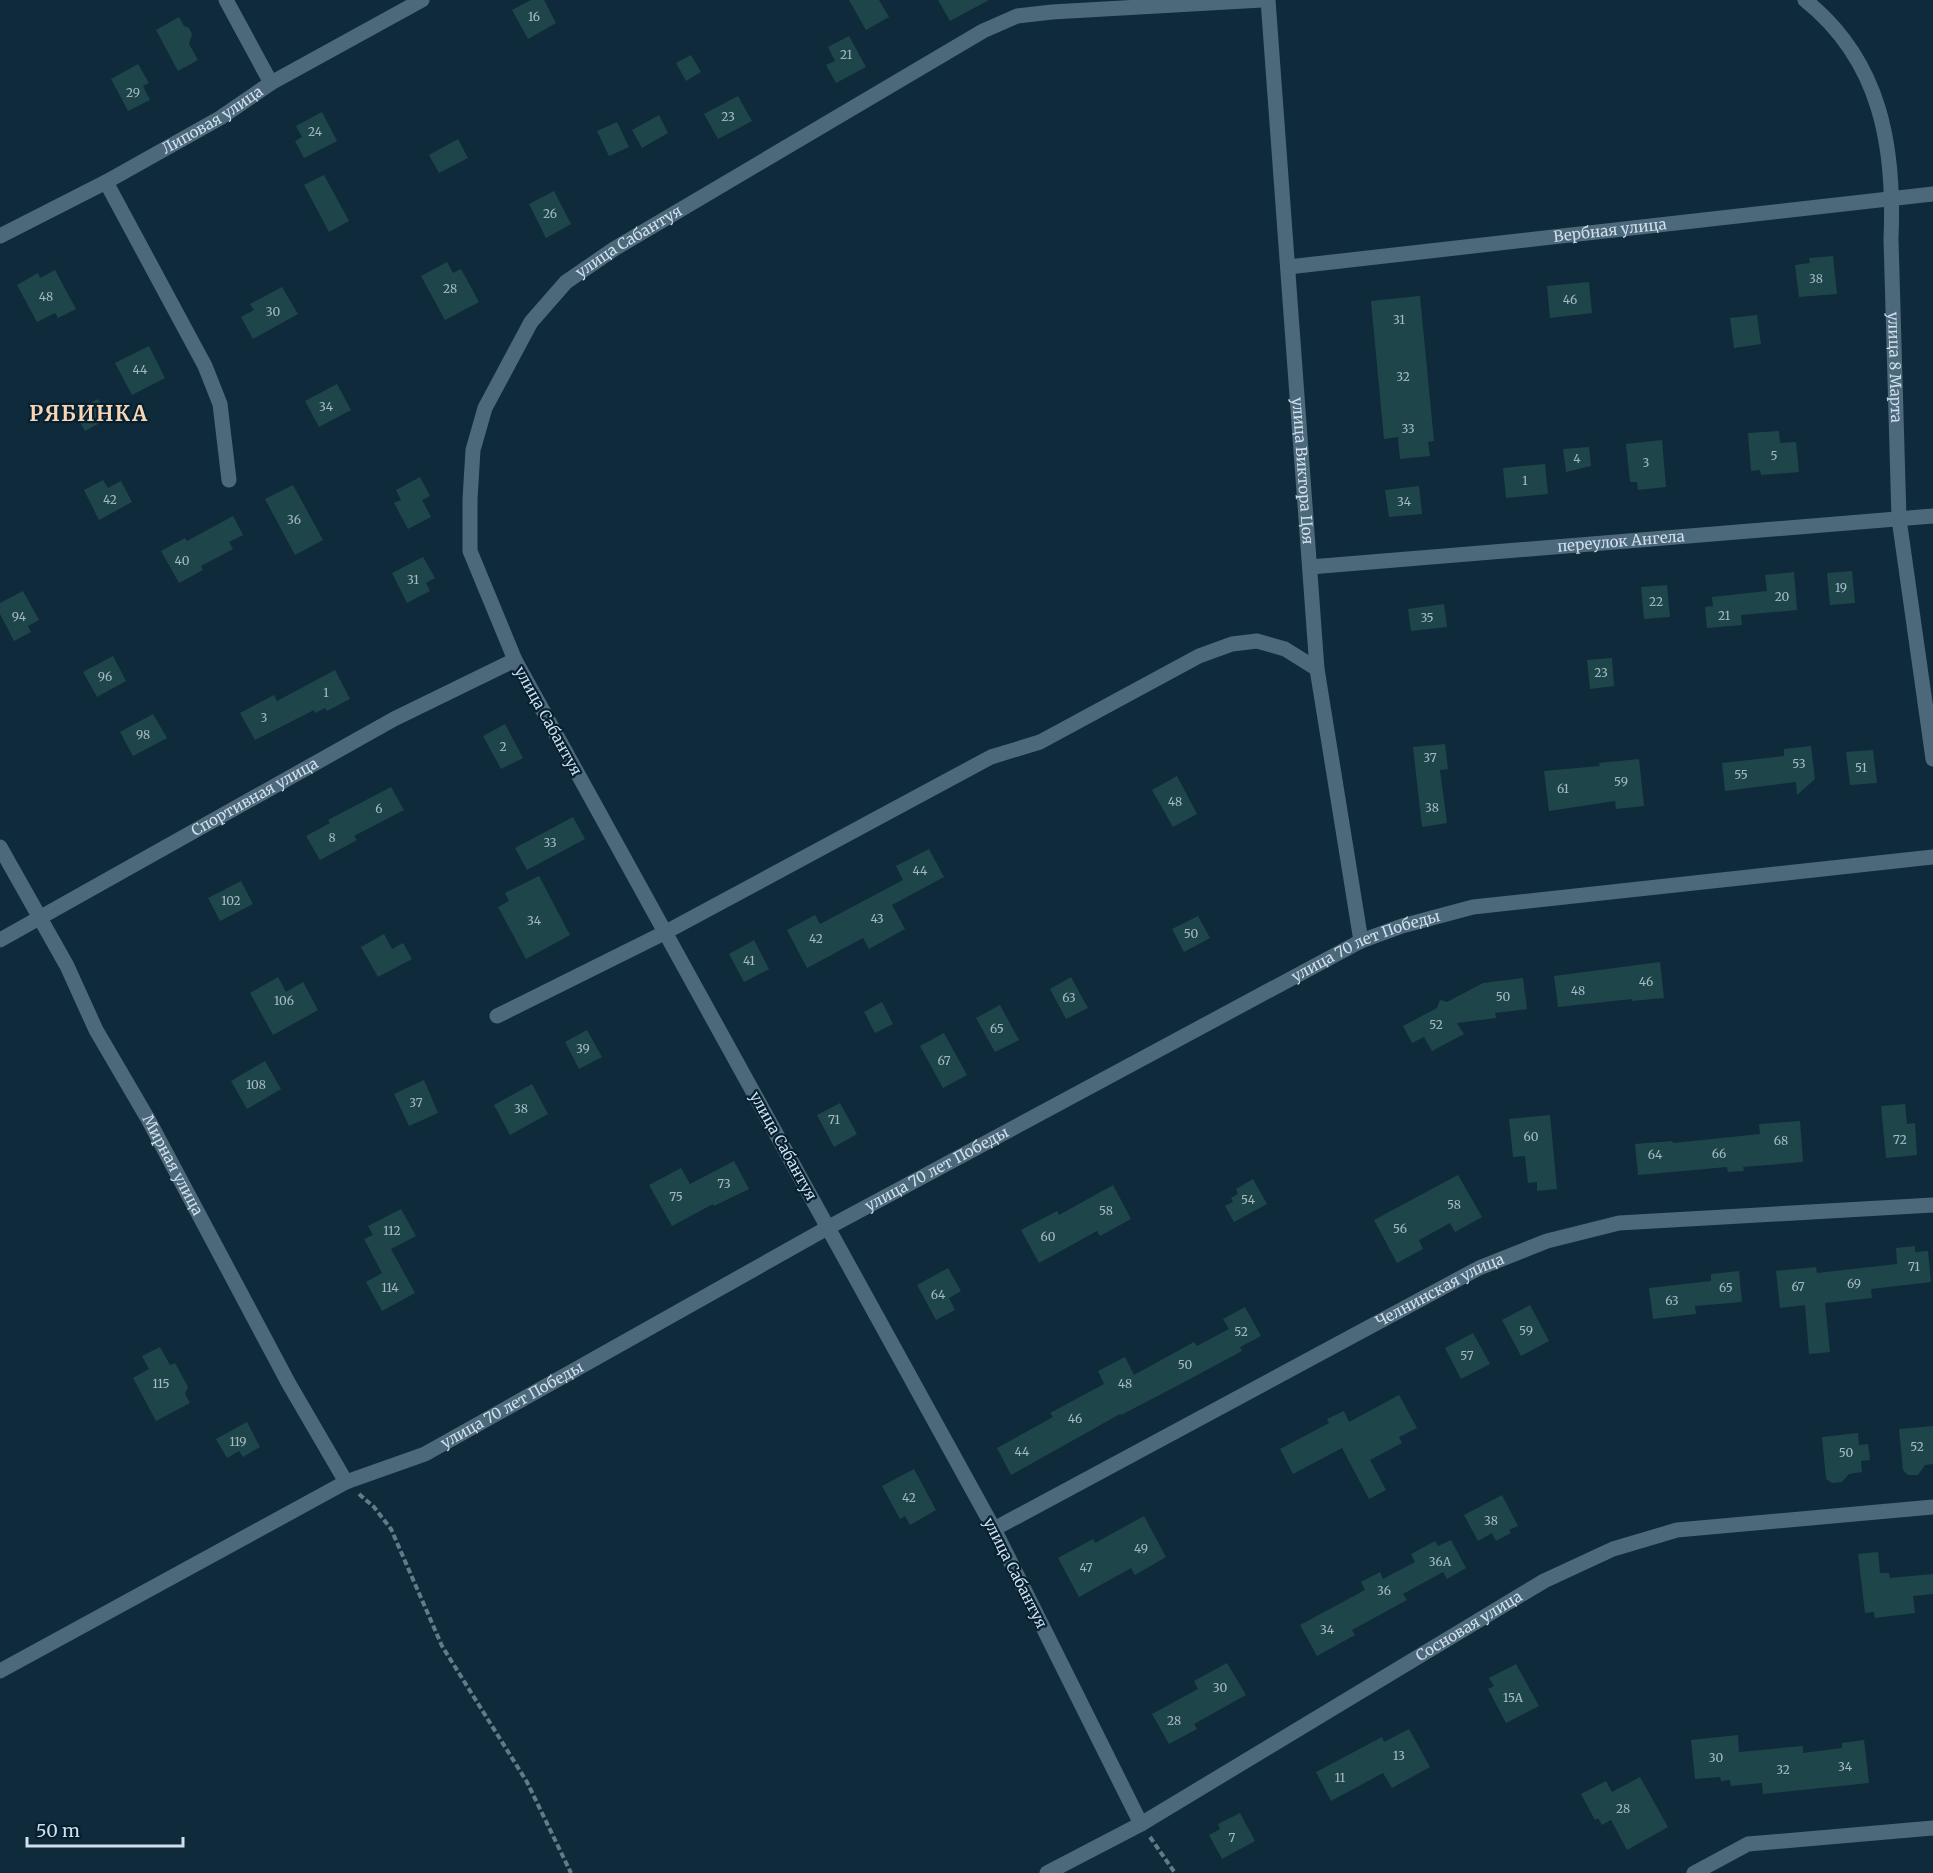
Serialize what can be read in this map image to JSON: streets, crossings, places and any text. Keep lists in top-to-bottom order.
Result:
{
  "streets": {
    "street": [
      "Липовая улица",
      "Вербная улица",
      "улица Сабантуя",
      "улица 8 Марта",
      "улица Виктора Цоя",
      "переулок Ангела",
      "Спортивная улица",
      "улица 70 лет Победы",
      "Мирная улица",
      "Челнинская улица",
      "Сосновая улица"
    ]
  },
  "crossings": [
    ["Вербная улица", "улица 8 Марта"],
    ["Вербная улица", "улица Виктора Цоя"],
    ["улица Сабантуя", "Спортивная улица"],
    ["улица Сабантуя", "улица 70 лет Победы"],
    ["улица Сабантуя", "Челнинская улица"],
    ["улица Сабантуя", "Сосновая улица"],
    ["улица 8 Марта", "переулок Ангела"],
    ["улица Виктора Цоя", "переулок Ангела"],
    ["улица Виктора Цоя", "улица 70 лет Победы"],
    ["Спортивная улица", "Мирная улица"],
    ["улица 70 лет Победы", "Мирная улица"]
  ],
  "districts": ["РЯБИНКА"],
  "house_numbers": [
    "16",
    "21",
    "29",
    "23",
    "24",
    "26",
    "38",
    "28",
    "48",
    "46",
    "30",
    "31",
    "44",
    "32",
    "34",
    "33",
    "5",
    "4",
    "3",
    "1",
    "42",
    "34",
    "36",
    "40",
    "31",
    "19",
    "20",
    "22",
    "21",
    "94",
    "35",
    "23",
    "96",
    "1",
    "3",
    "98",
    "2",
    "37",
    "53",
    "51",
    "55",
    "59",
    "61",
    "48",
    "38",
    "6",
    "8",
    "33",
    "44",
    "102",
    "43",
    "34",
    "50",
    "42",
    "41",
    "46",
    "48",
    "50",
    "63",
    "106",
    "52",
    "65",
    "39",
    "67",
    "108",
    "37",
    "38",
    "71",
    "60",
    "72",
    "68",
    "66",
    "64",
    "73",
    "75",
    "54",
    "58",
    "58",
    "56",
    "112",
    "60",
    "71",
    "69",
    "67",
    "114",
    "65",
    "64",
    "63",
    "59",
    "52",
    "57",
    "50",
    "115",
    "48",
    "46",
    "119",
    "52",
    "44",
    "50",
    "42",
    "38",
    "49",
    "36А",
    "47",
    "36",
    "34",
    "30",
    "15А",
    "28",
    "13",
    "30",
    "34",
    "32",
    "11",
    "28",
    "7"
  ],
  "scale_bar": "50 m"
}
